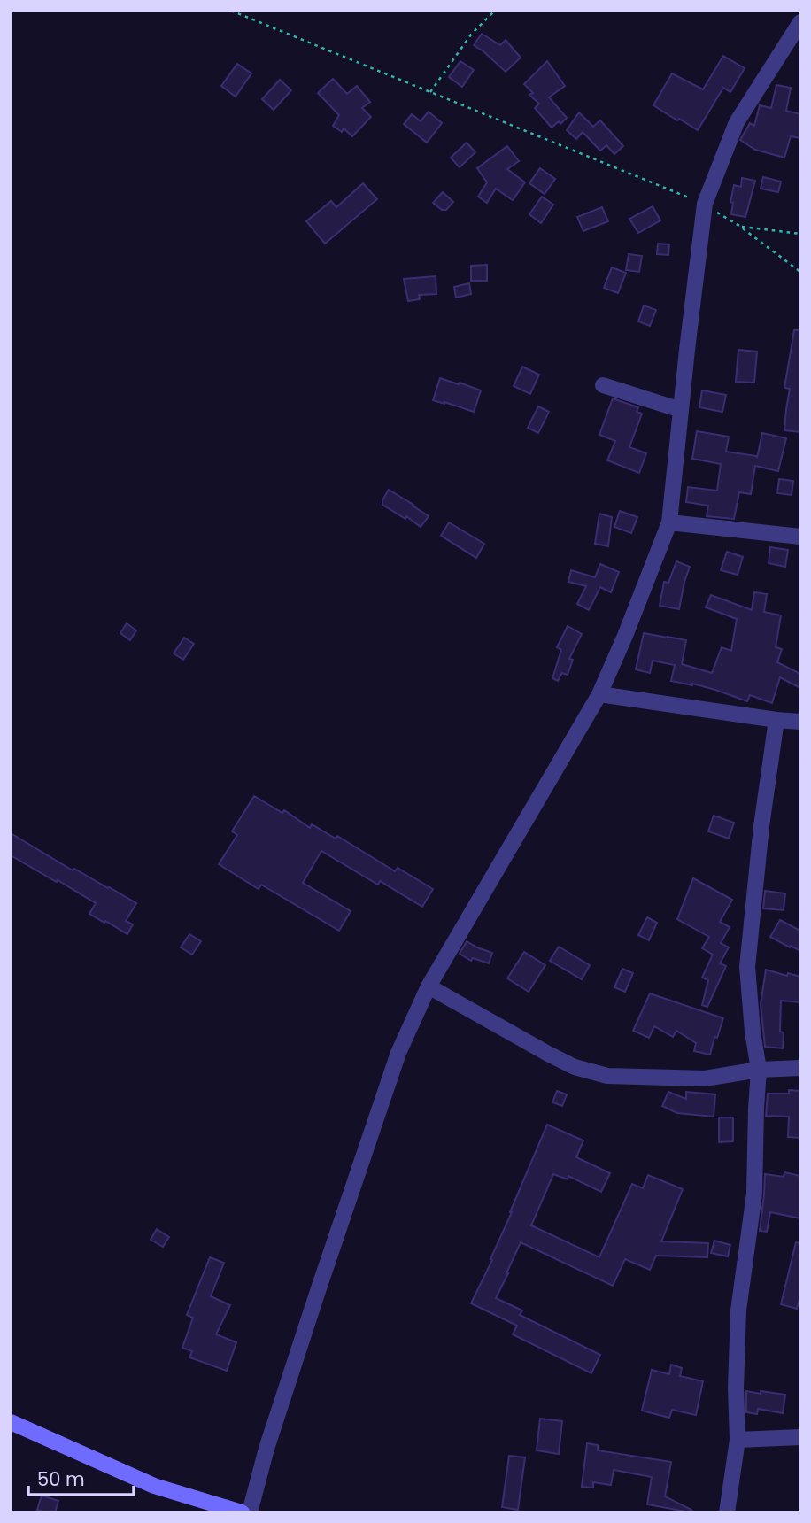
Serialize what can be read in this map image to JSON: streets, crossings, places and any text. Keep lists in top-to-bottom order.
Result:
{
  "scale_bar": "50 m"
}
